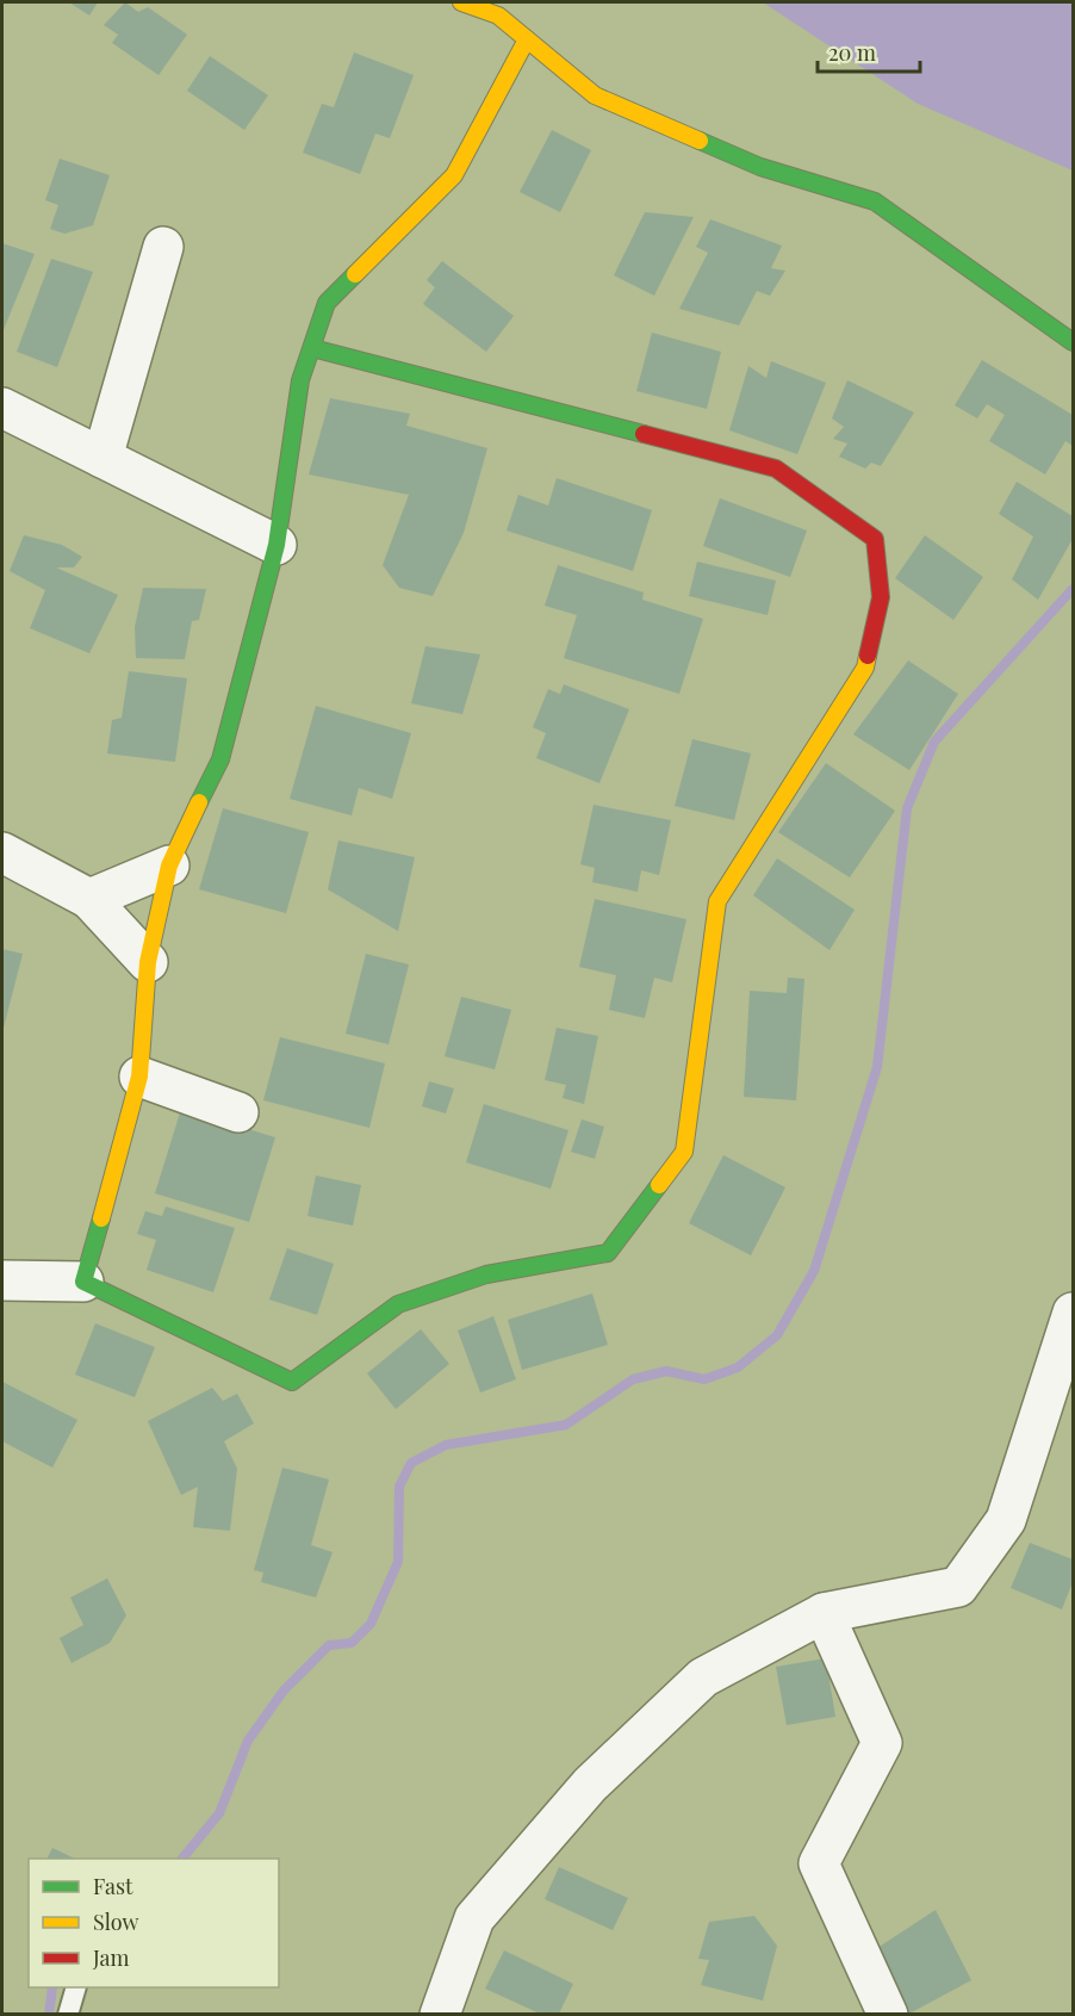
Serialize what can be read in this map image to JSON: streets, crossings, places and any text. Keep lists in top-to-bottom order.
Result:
{
  "legend": ["Fast", "Slow", "Jam"],
  "scale_bar": "20 m"
}
